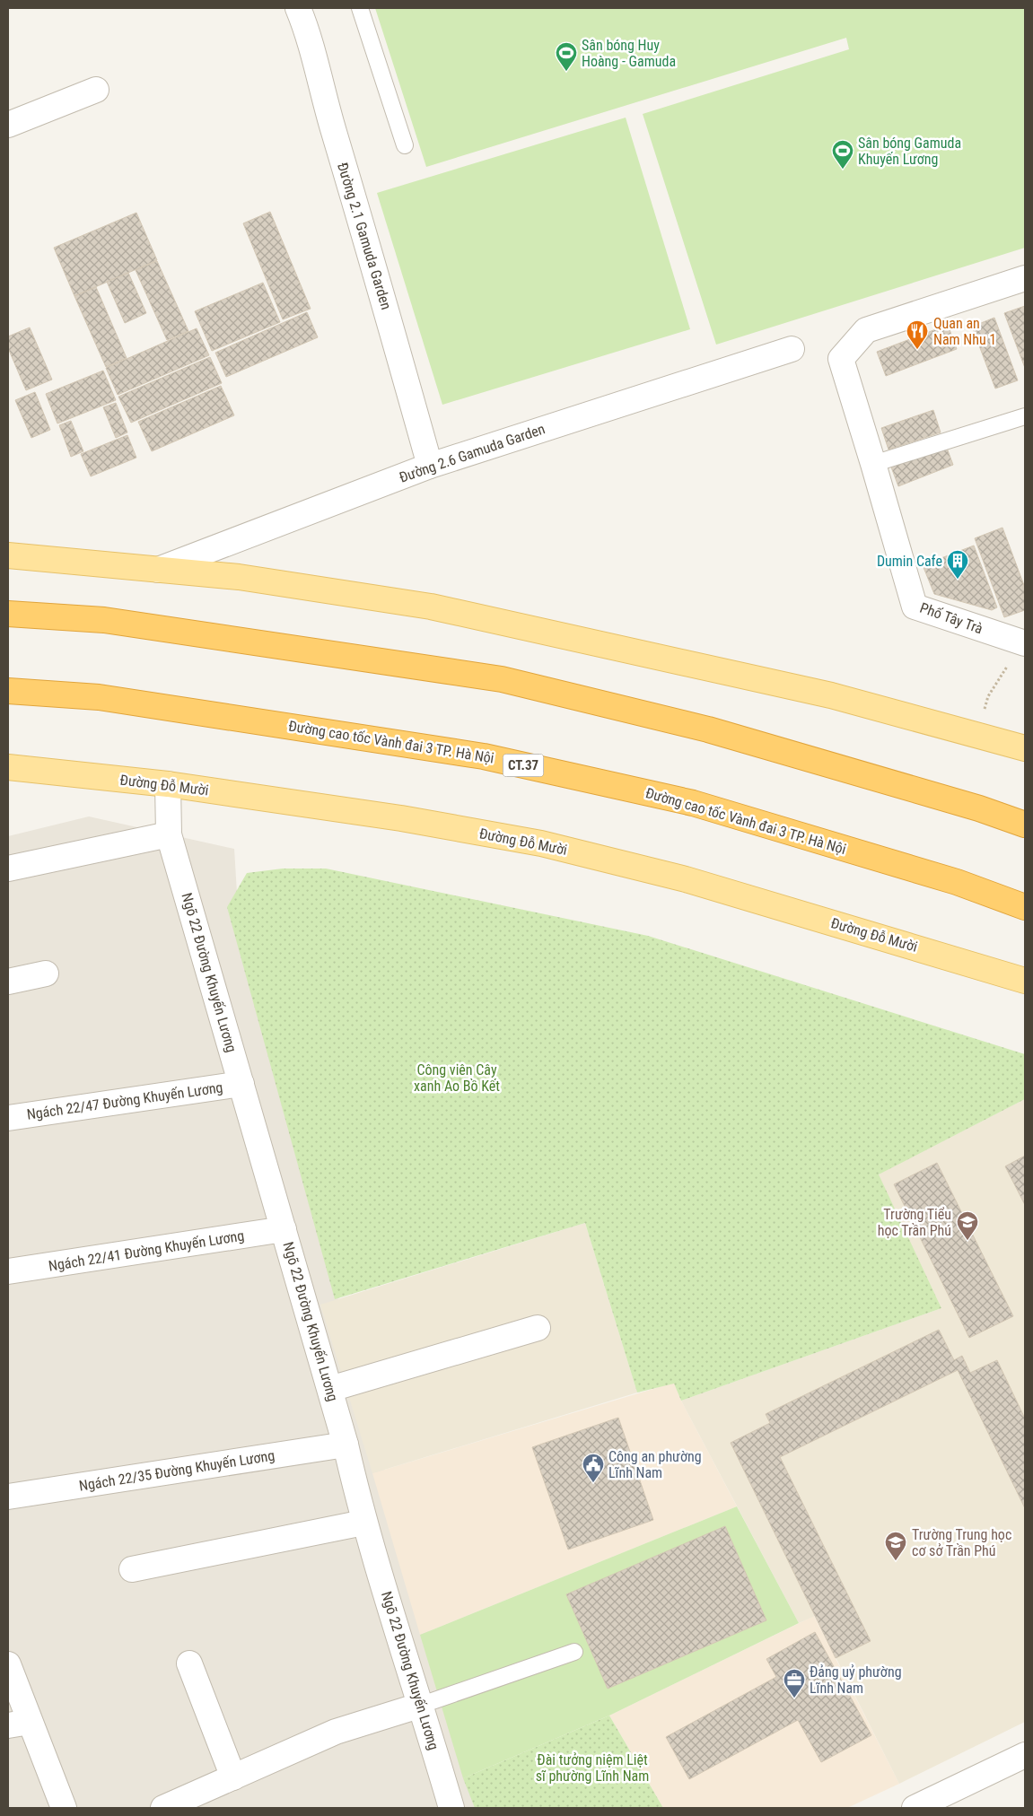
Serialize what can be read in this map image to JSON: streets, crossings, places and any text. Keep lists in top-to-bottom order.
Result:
{
  "streets": {
    "highway": ["Đường cao tốc Vành đai 3 TP. Hà Nội", "CT.37"],
    "main road": ["Đường Đỗ Mười"],
    "street": [
      "Đường 2.1 Gamuda Garden",
      "Đường 2.6 Gamuda Garden",
      "Phố Tây Trà",
      "Ngõ 22 Đường Khuyến Lương",
      "Ngách 22/47 Đường Khuyến Lương",
      "Ngách 22/41 Đường Khuyến Lương",
      "Ngách 22/35 Đường Khuyến Lương"
    ]
  },
  "crossings": [
    ["Đường 2.1 Gamuda Garden", "Đường 2.6 Gamuda Garden"],
    ["Đường Đỗ Mười", "Ngõ 22 Đường Khuyến Lương"],
    ["Ngõ 22 Đường Khuyến Lương", "Ngách 22/47 Đường Khuyến Lương"],
    ["Ngõ 22 Đường Khuyến Lương", "Ngách 22/41 Đường Khuyến Lương"],
    ["Ngõ 22 Đường Khuyến Lương", "Ngách 22/35 Đường Khuyến Lương"]
  ],
  "parks": ["Công viên Cây xanh Ao Bồ Kết", "Đài tưởng niệm Liệt sĩ phường Lĩnh Nam"],
  "places": {
    "sports": ["Sân bóng Huy Hoàng - Gamuda", "Sân bóng Gamuda Khuyến Lương"],
    "restaurant": ["Quan an Nam Nhu 1"],
    "building": ["Dumin Cafe"],
    "school or university": ["Trường Tiểu học Trần Phú", "Trường Trung học cơ sở Trần Phú"],
    "public building": ["Công an phường Lĩnh Nam"],
    "office": ["Đảng uỷ phường Lĩnh Nam"]
  }
}
